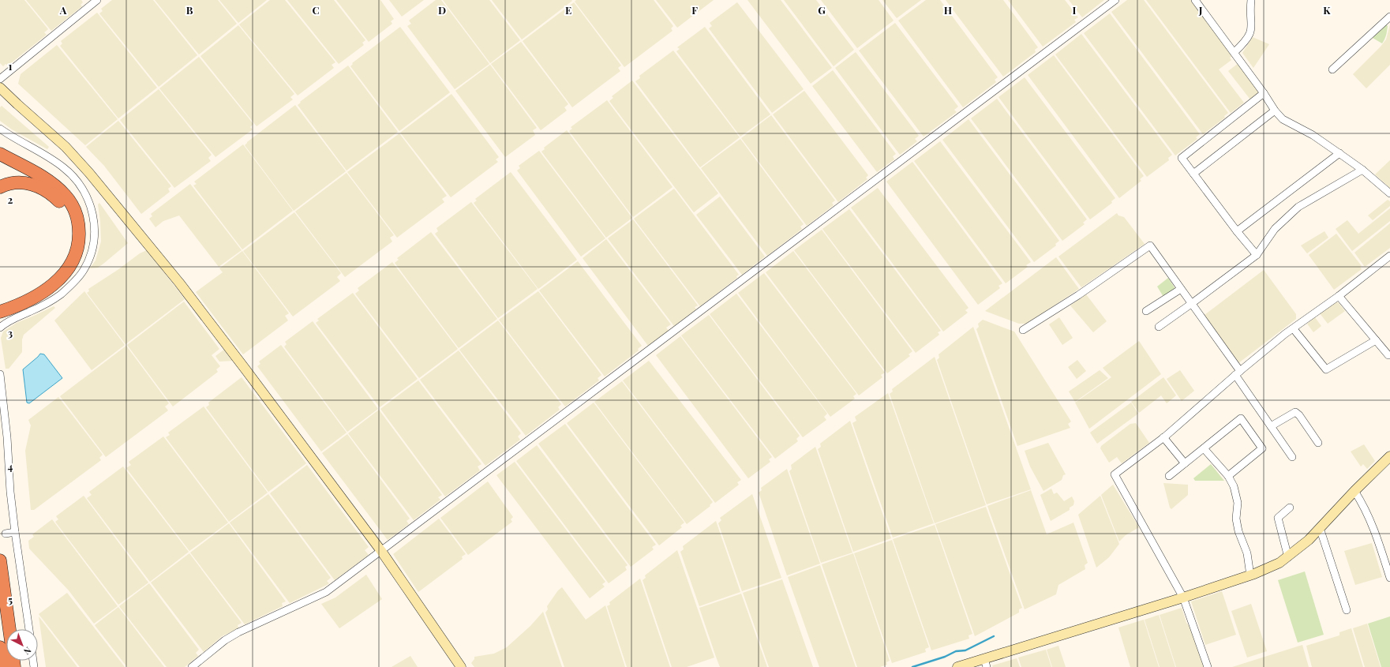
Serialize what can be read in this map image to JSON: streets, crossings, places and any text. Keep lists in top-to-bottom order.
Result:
{
  "north": "bottom right",
  "grid": {
    "columns": [
      "A",
      "B",
      "C",
      "D",
      "E",
      "F",
      "G",
      "H",
      "I",
      "J",
      "K"
    ],
    "rows": [
      "1",
      "2",
      "3",
      "4",
      "5"
    ]
  }
}
